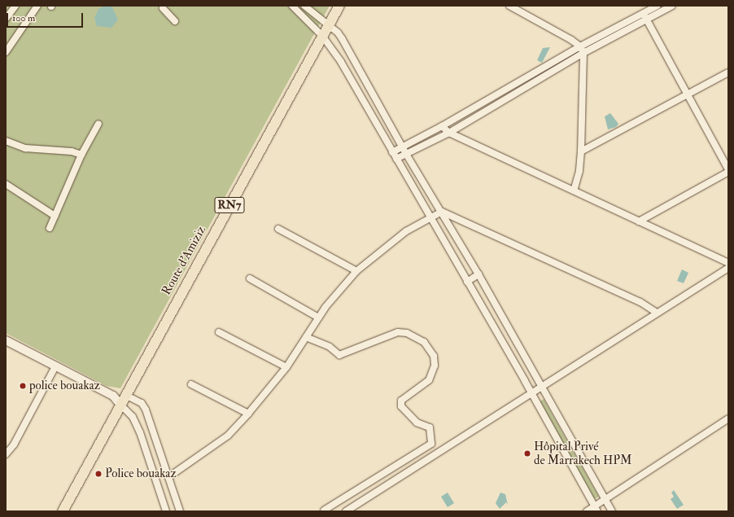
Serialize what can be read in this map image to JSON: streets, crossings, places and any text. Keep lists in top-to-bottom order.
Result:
{
  "streets": {
    "main road": ["RN7", "Route d'Amiziz"]
  },
  "places": ["police bouakaz", "Hôpital Privé de Marrakech HPM", "Police bouakaz"],
  "scale_bar": "100 m"
}
